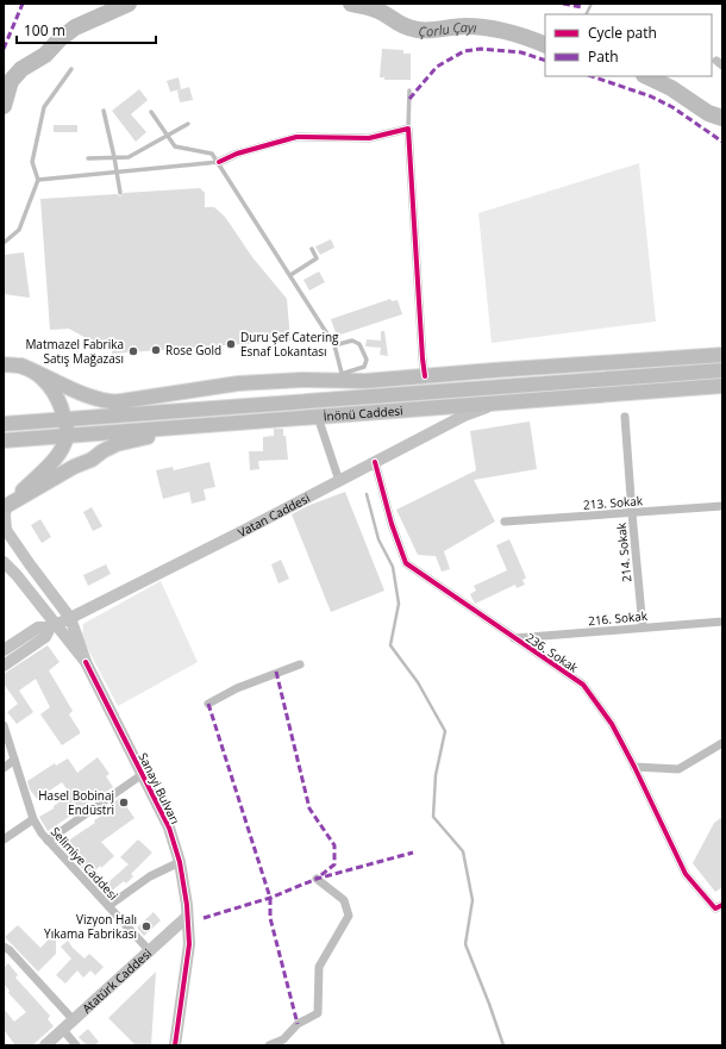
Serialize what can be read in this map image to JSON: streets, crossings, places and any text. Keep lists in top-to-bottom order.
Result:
{
  "streets": {
    "main road": [
      "İnönü Caddesi",
      "Vatan Caddesi",
      "Sanayi Bulvarı",
      "Atatürk Caddesi"
    ],
    "street": [
      "213. Sokak",
      "214. Sokak",
      "216. Sokak",
      "236. Sokak",
      "Selimiye Caddesi"
    ]
  },
  "crossings": [
    ["İnönü Caddesi", "Vatan Caddesi"],
    ["213. Sokak", "214. Sokak"],
    ["Vatan Caddesi", "236. Sokak"],
    ["214. Sokak", "216. Sokak"],
    ["216. Sokak", "236. Sokak"],
    ["Sanayi Bulvarı", "Atatürk Caddesi"],
    ["Selimiye Caddesi", "Atatürk Caddesi"]
  ],
  "water": ["Çorlu Çayı"],
  "places": [
    "Duru Şef Catering Esnaf Lokantası",
    "Rose Gold",
    "Matmazel Fabrika Satış Mağazası",
    "Hasel Bobinaj Endüstri",
    "Vizyon Halı Yıkama Fabrikası"
  ],
  "legend": ["Cycle path", "Path"],
  "scale_bar": "100 m"
}
